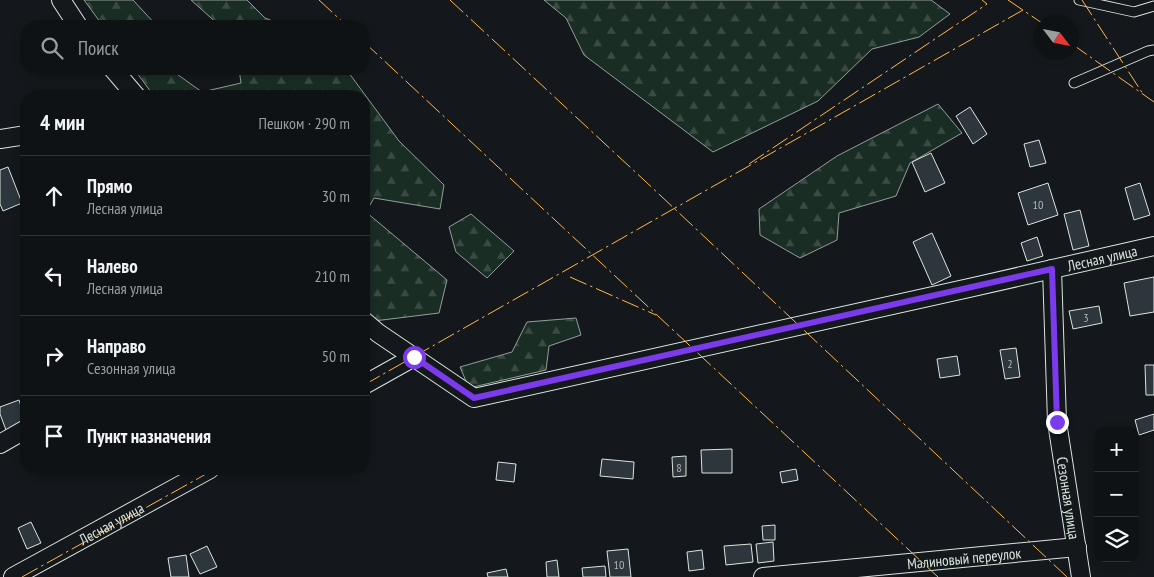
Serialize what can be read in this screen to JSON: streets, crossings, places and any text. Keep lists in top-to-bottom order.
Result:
{
  "streets": {
    "street": ["Лесная улица", "Сезонная улица", "Малиновый переулок"]
  },
  "crossings": [
    ["Лесная улица", "Сезонная улица"],
    ["Сезонная улица", "Малиновый переулок"]
  ],
  "house_numbers": [
    "10",
    "3",
    "2",
    "8",
    "10"
  ],
  "north": "bottom right",
  "page": {
    "search": "Поиск",
    "heading": ["4 мин", "Пешком · 290 m"],
    "list": [
      ["Прямо", "Лесная улица", "30 m"],
      ["Налево", "Лесная улица", "210 m"],
      ["Направо", "Сезонная улица", "50 m"],
      "Пункт назначения"
    ],
    "map_buttons": ["+", "−"]
  }
}
